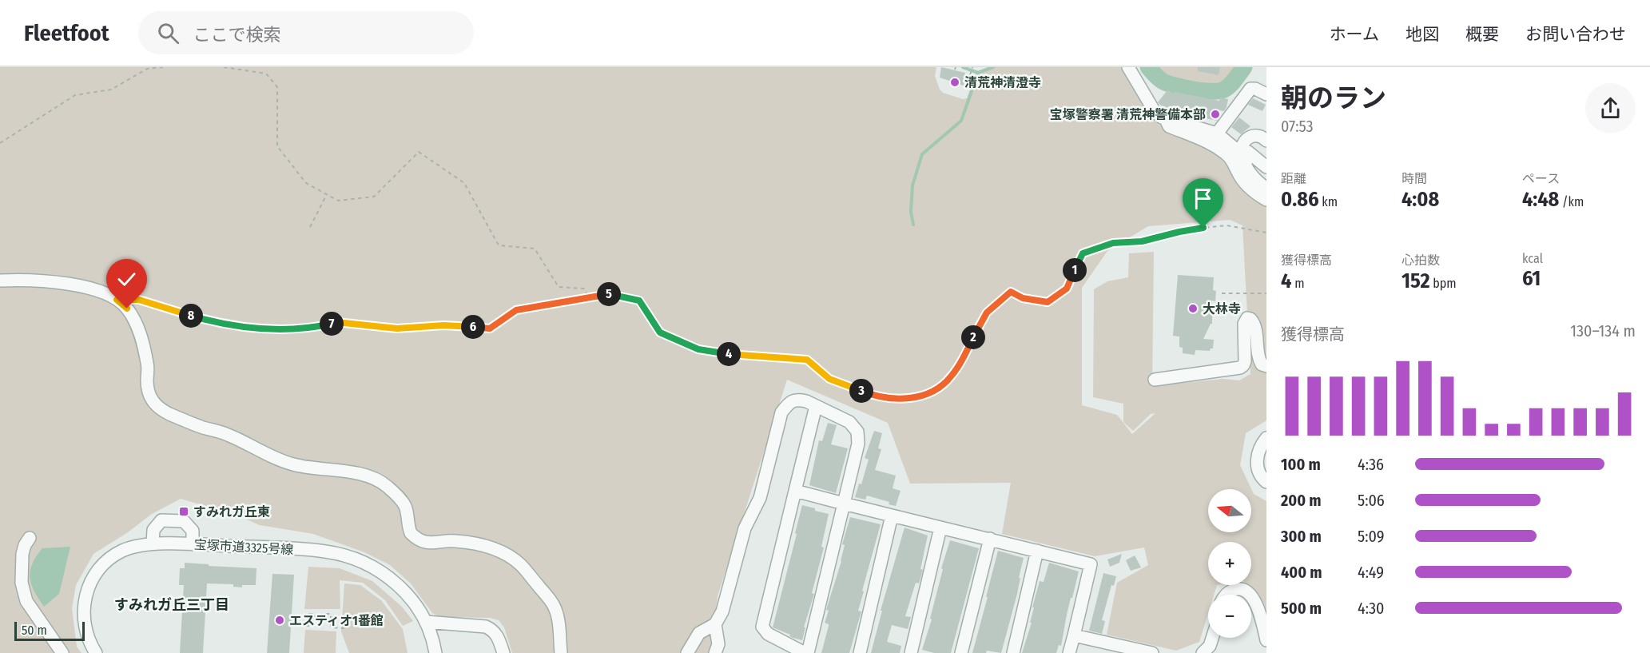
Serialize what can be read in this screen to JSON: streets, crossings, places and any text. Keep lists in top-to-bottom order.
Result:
{
  "streets": {
    "street": ["宝塚市道3325号線"]
  },
  "districts": ["すみれガ丘三丁目"],
  "places": {
    "other": [
      "清荒神清澄寺",
      "宝塚警察署 清荒神警備本部",
      "大林寺",
      "エスティオ1番館"
    ],
    "transit": ["すみれガ丘東"]
  },
  "scale_bar": "50 m",
  "north": "left",
  "page": {
    "header": "Fleetfoot",
    "search": "ここで検索",
    "nav": [
      "ホーム",
      "地図",
      "概要",
      "お問い合わせ"
    ],
    "heading": ["朝のラン", "07:53"],
    "stats": [
      ["距離", "0.86 km"],
      ["時間", "4:08"],
      ["ペース", "4:48 /km"],
      ["獲得標高", "4 m"],
      ["心拍数", "152 bpm"],
      ["kcal", "61"]
    ],
    "pins": [
      "1",
      "5",
      "8",
      "7",
      "6",
      "2",
      "4",
      "3"
    ],
    "chart": ["獲得標高", "130–134 m"],
    "list": [
      {
        "name": "100 m",
        "note": "4:36"
      },
      {
        "name": "200 m",
        "note": "5:06"
      },
      {
        "name": "300 m",
        "note": "5:09"
      },
      {
        "name": "400 m",
        "note": "4:49"
      },
      {
        "name": "500 m",
        "note": "4:30"
      }
    ],
    "map_buttons": ["+", "−"],
    "scale": "50 m"
  }
}
